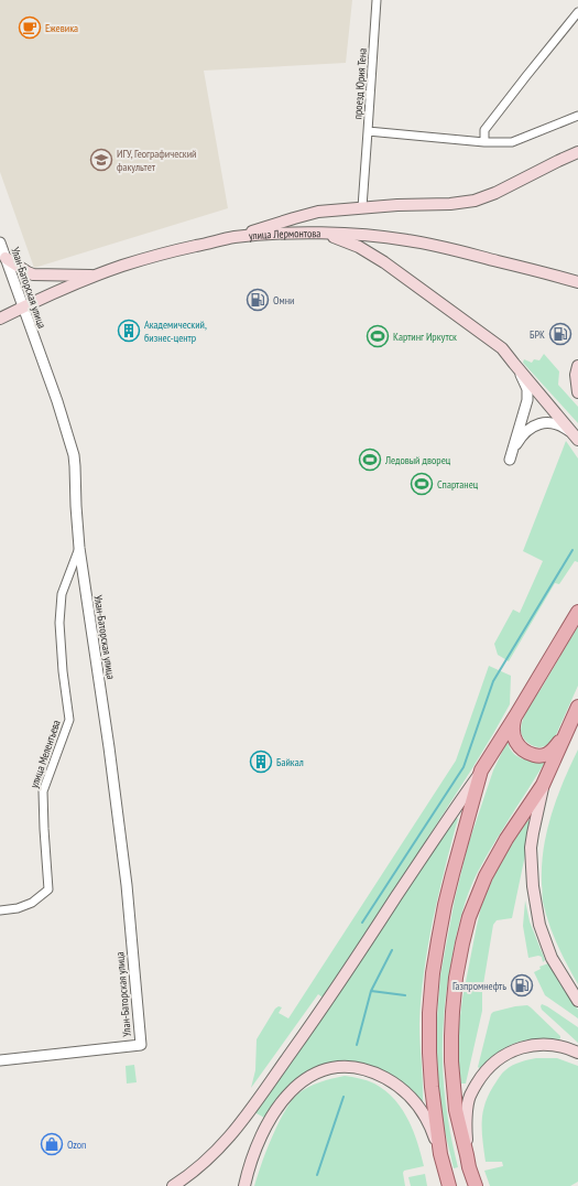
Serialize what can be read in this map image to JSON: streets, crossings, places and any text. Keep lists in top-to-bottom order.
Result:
{
  "streets": {
    "main road": ["улица Лермонтова"],
    "street": ["проезд Юрия Тена", "Улан-Баторская улица", "улица Мелентьева"]
  },
  "crossings": [
    ["улица Лермонтова", "Улан-Баторская улица"],
    ["Улан-Баторская улица", "улица Мелентьева"]
  ],
  "places": {
    "cafe": ["Ежевика"],
    "school or university": ["ИГУ, Географический факультет"],
    "fuel station": ["Омни", "БРК", "Газпромнефть"],
    "building": ["Академический, бизнес-центр", "Байкал"],
    "sports": ["Картинг Иркутск", "Ледовый дворец", "Спартанец"],
    "shop": ["Ozon"]
  }
}
